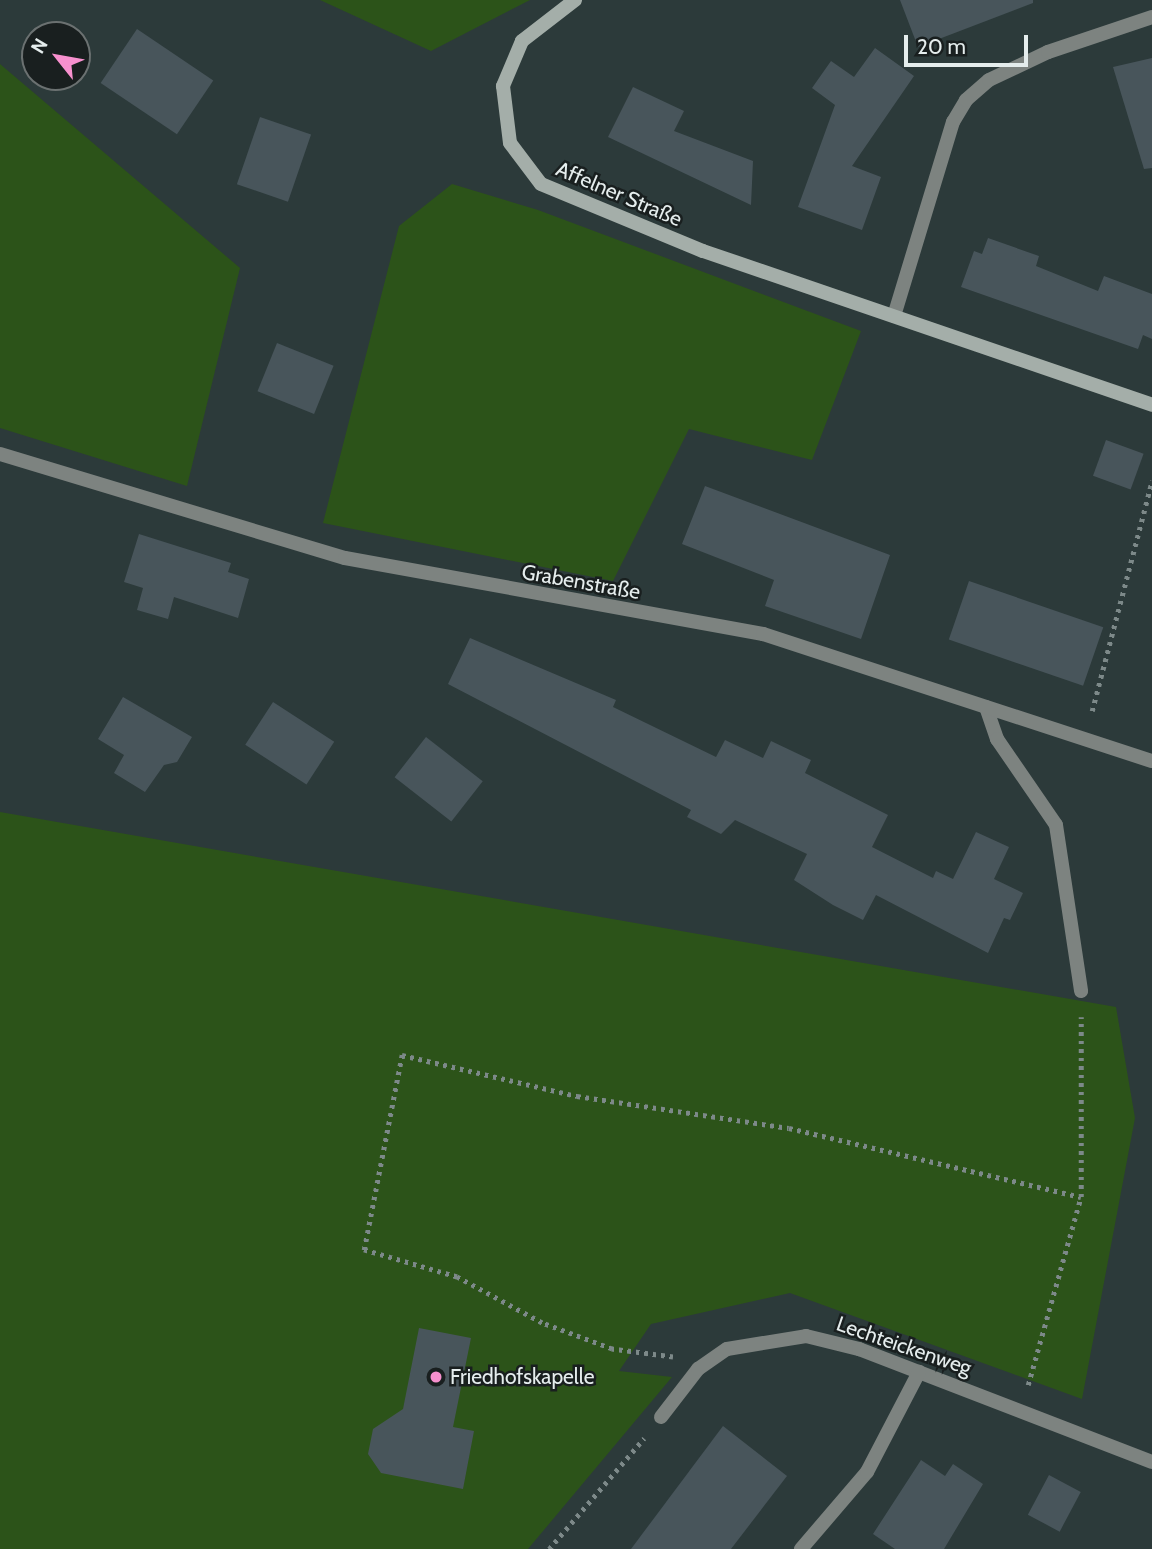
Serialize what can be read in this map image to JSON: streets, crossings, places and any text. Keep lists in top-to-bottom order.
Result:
{
  "streets": {
    "main road": ["Affelner Straße"],
    "street": ["Grabenstraße", "Lechteickenweg"]
  },
  "places": ["Friedhofskapelle"],
  "scale_bar": "20 m",
  "north": "top left"
}
